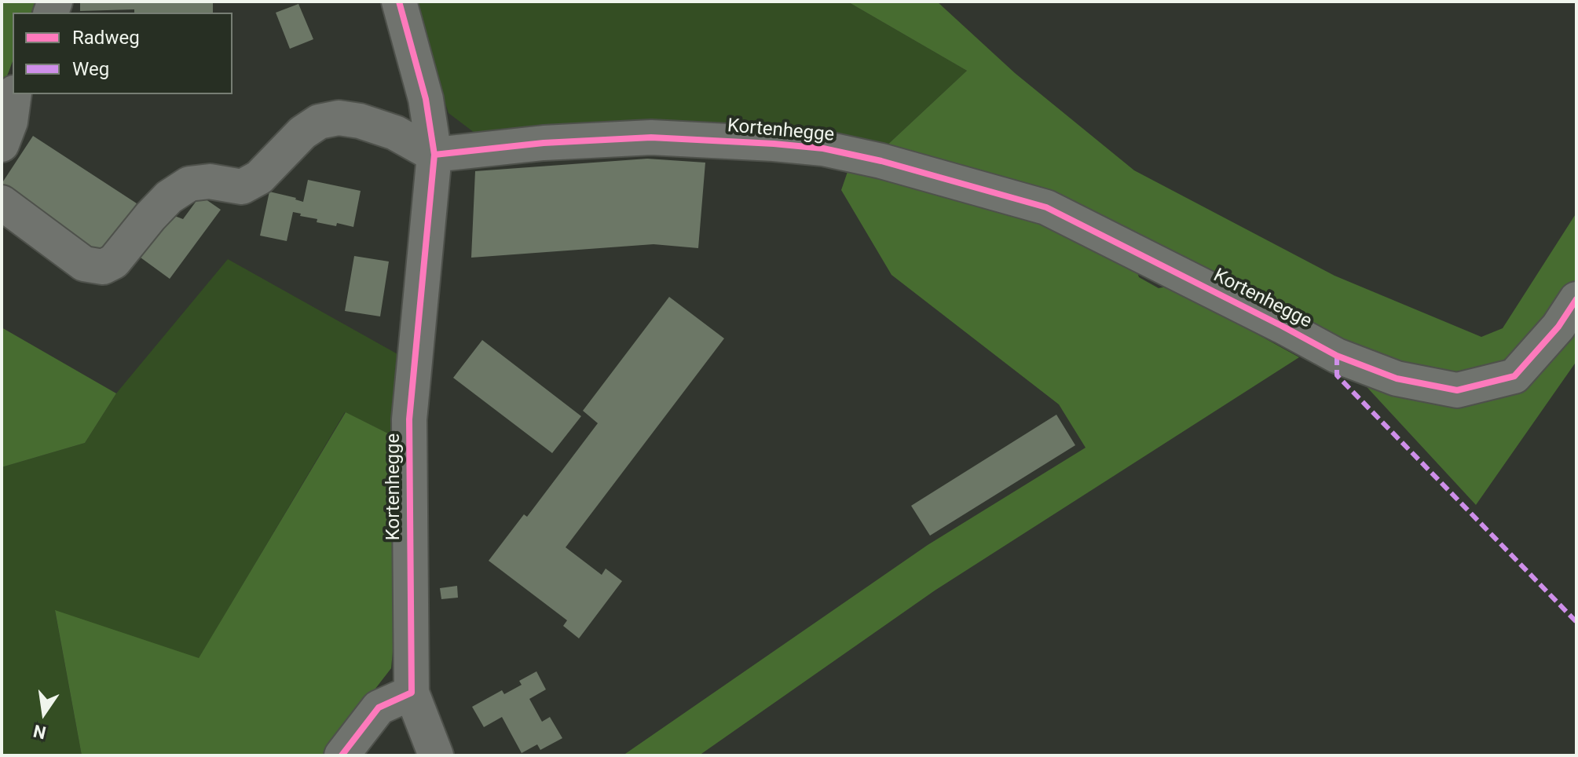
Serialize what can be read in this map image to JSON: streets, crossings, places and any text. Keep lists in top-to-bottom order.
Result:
{
  "streets": {
    "street": ["Kortenhegge"]
  },
  "legend": ["Radweg", "Weg"],
  "north": "bottom"
}
